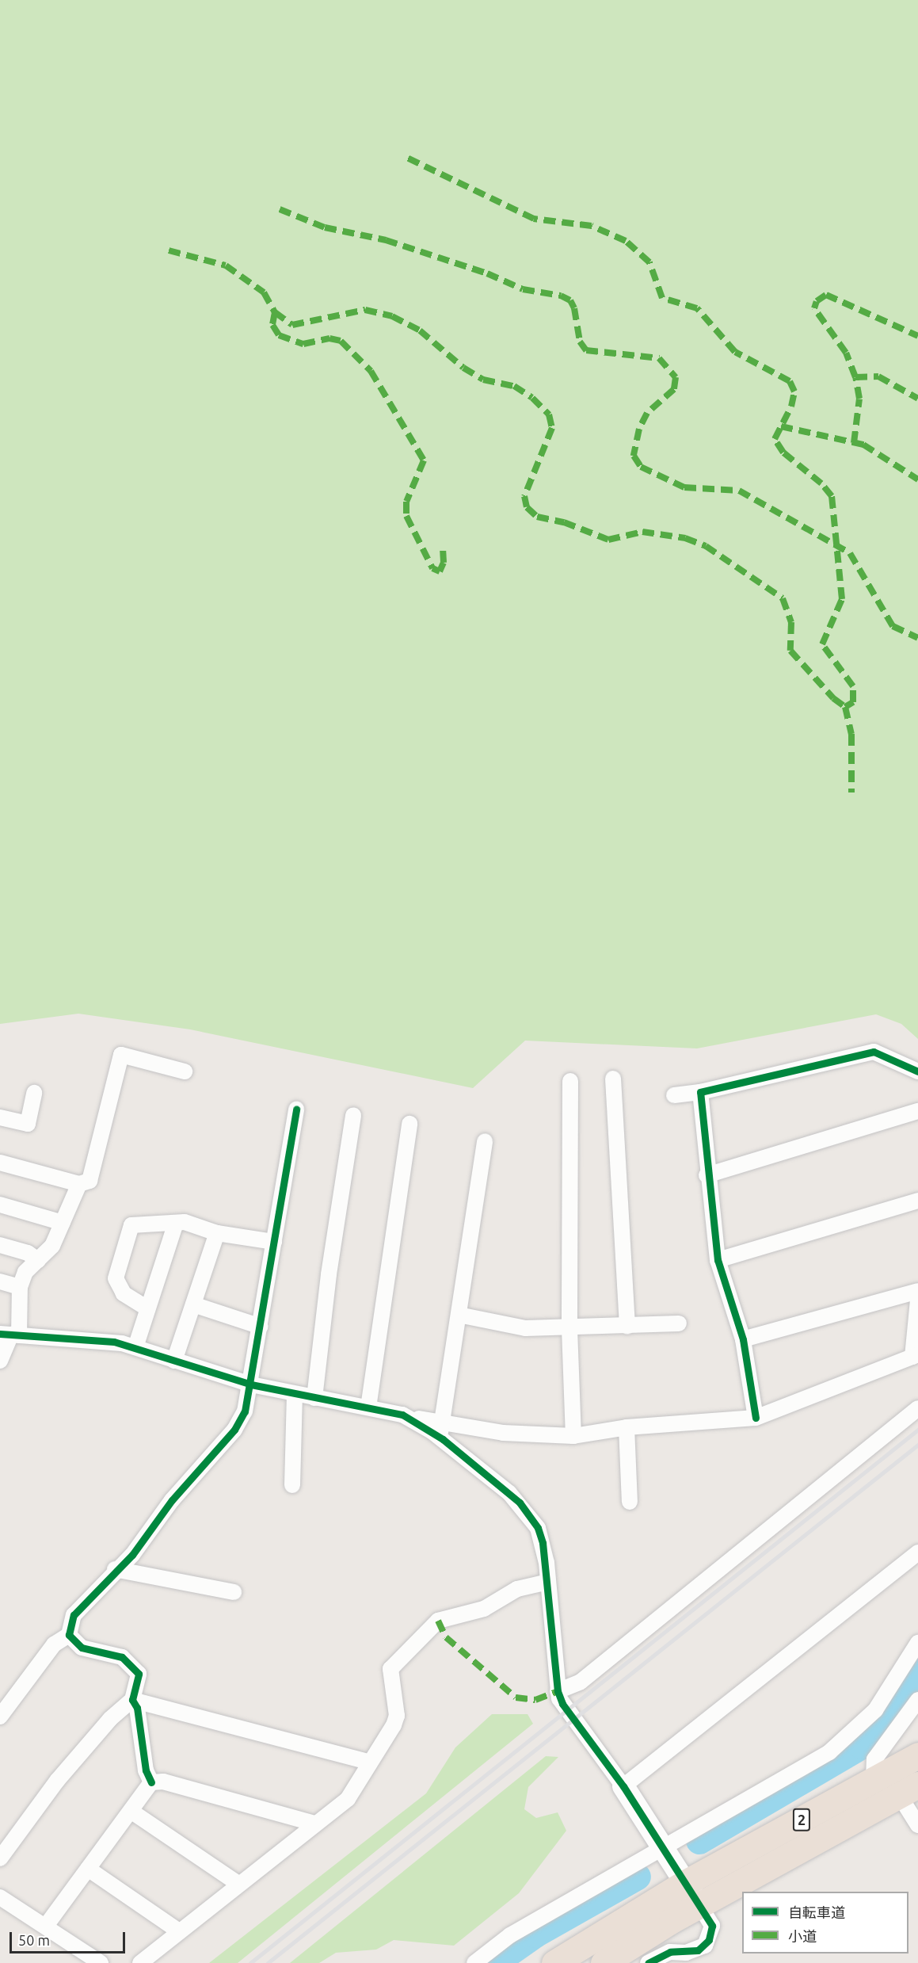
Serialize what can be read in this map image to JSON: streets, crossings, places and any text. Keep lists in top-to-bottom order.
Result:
{
  "streets": {
    "highway": ["2"]
  },
  "legend": ["自転車道", "小道"],
  "scale_bar": "50 m"
}
